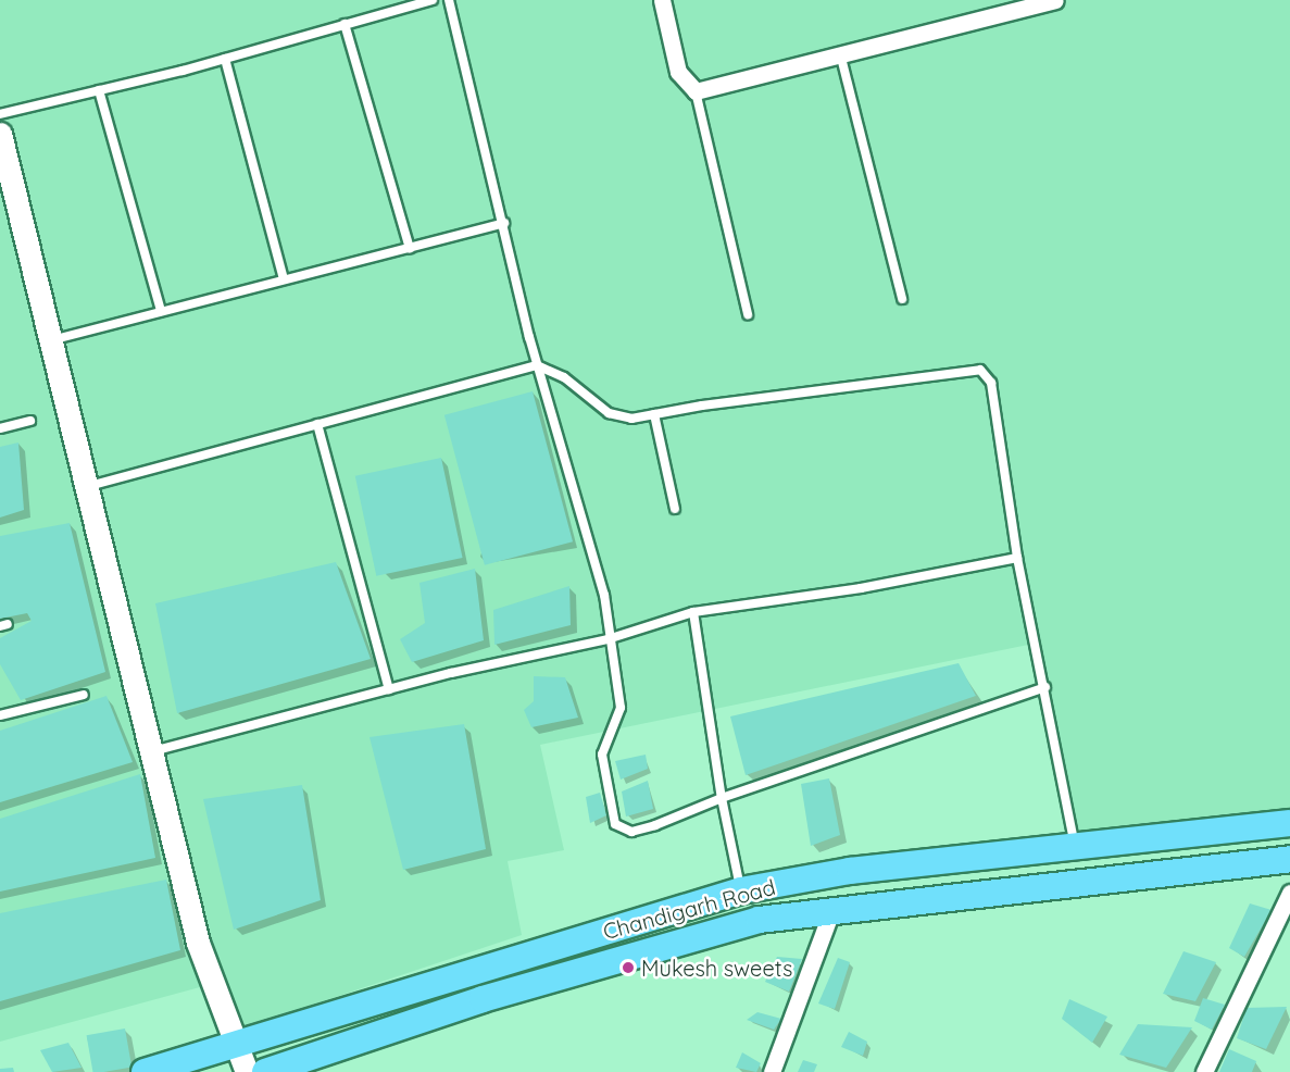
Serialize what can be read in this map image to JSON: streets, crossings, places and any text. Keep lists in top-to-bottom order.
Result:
{
  "streets": {
    "main road": ["Chandigarh Road"]
  },
  "places": ["Mukesh sweets"]
}
